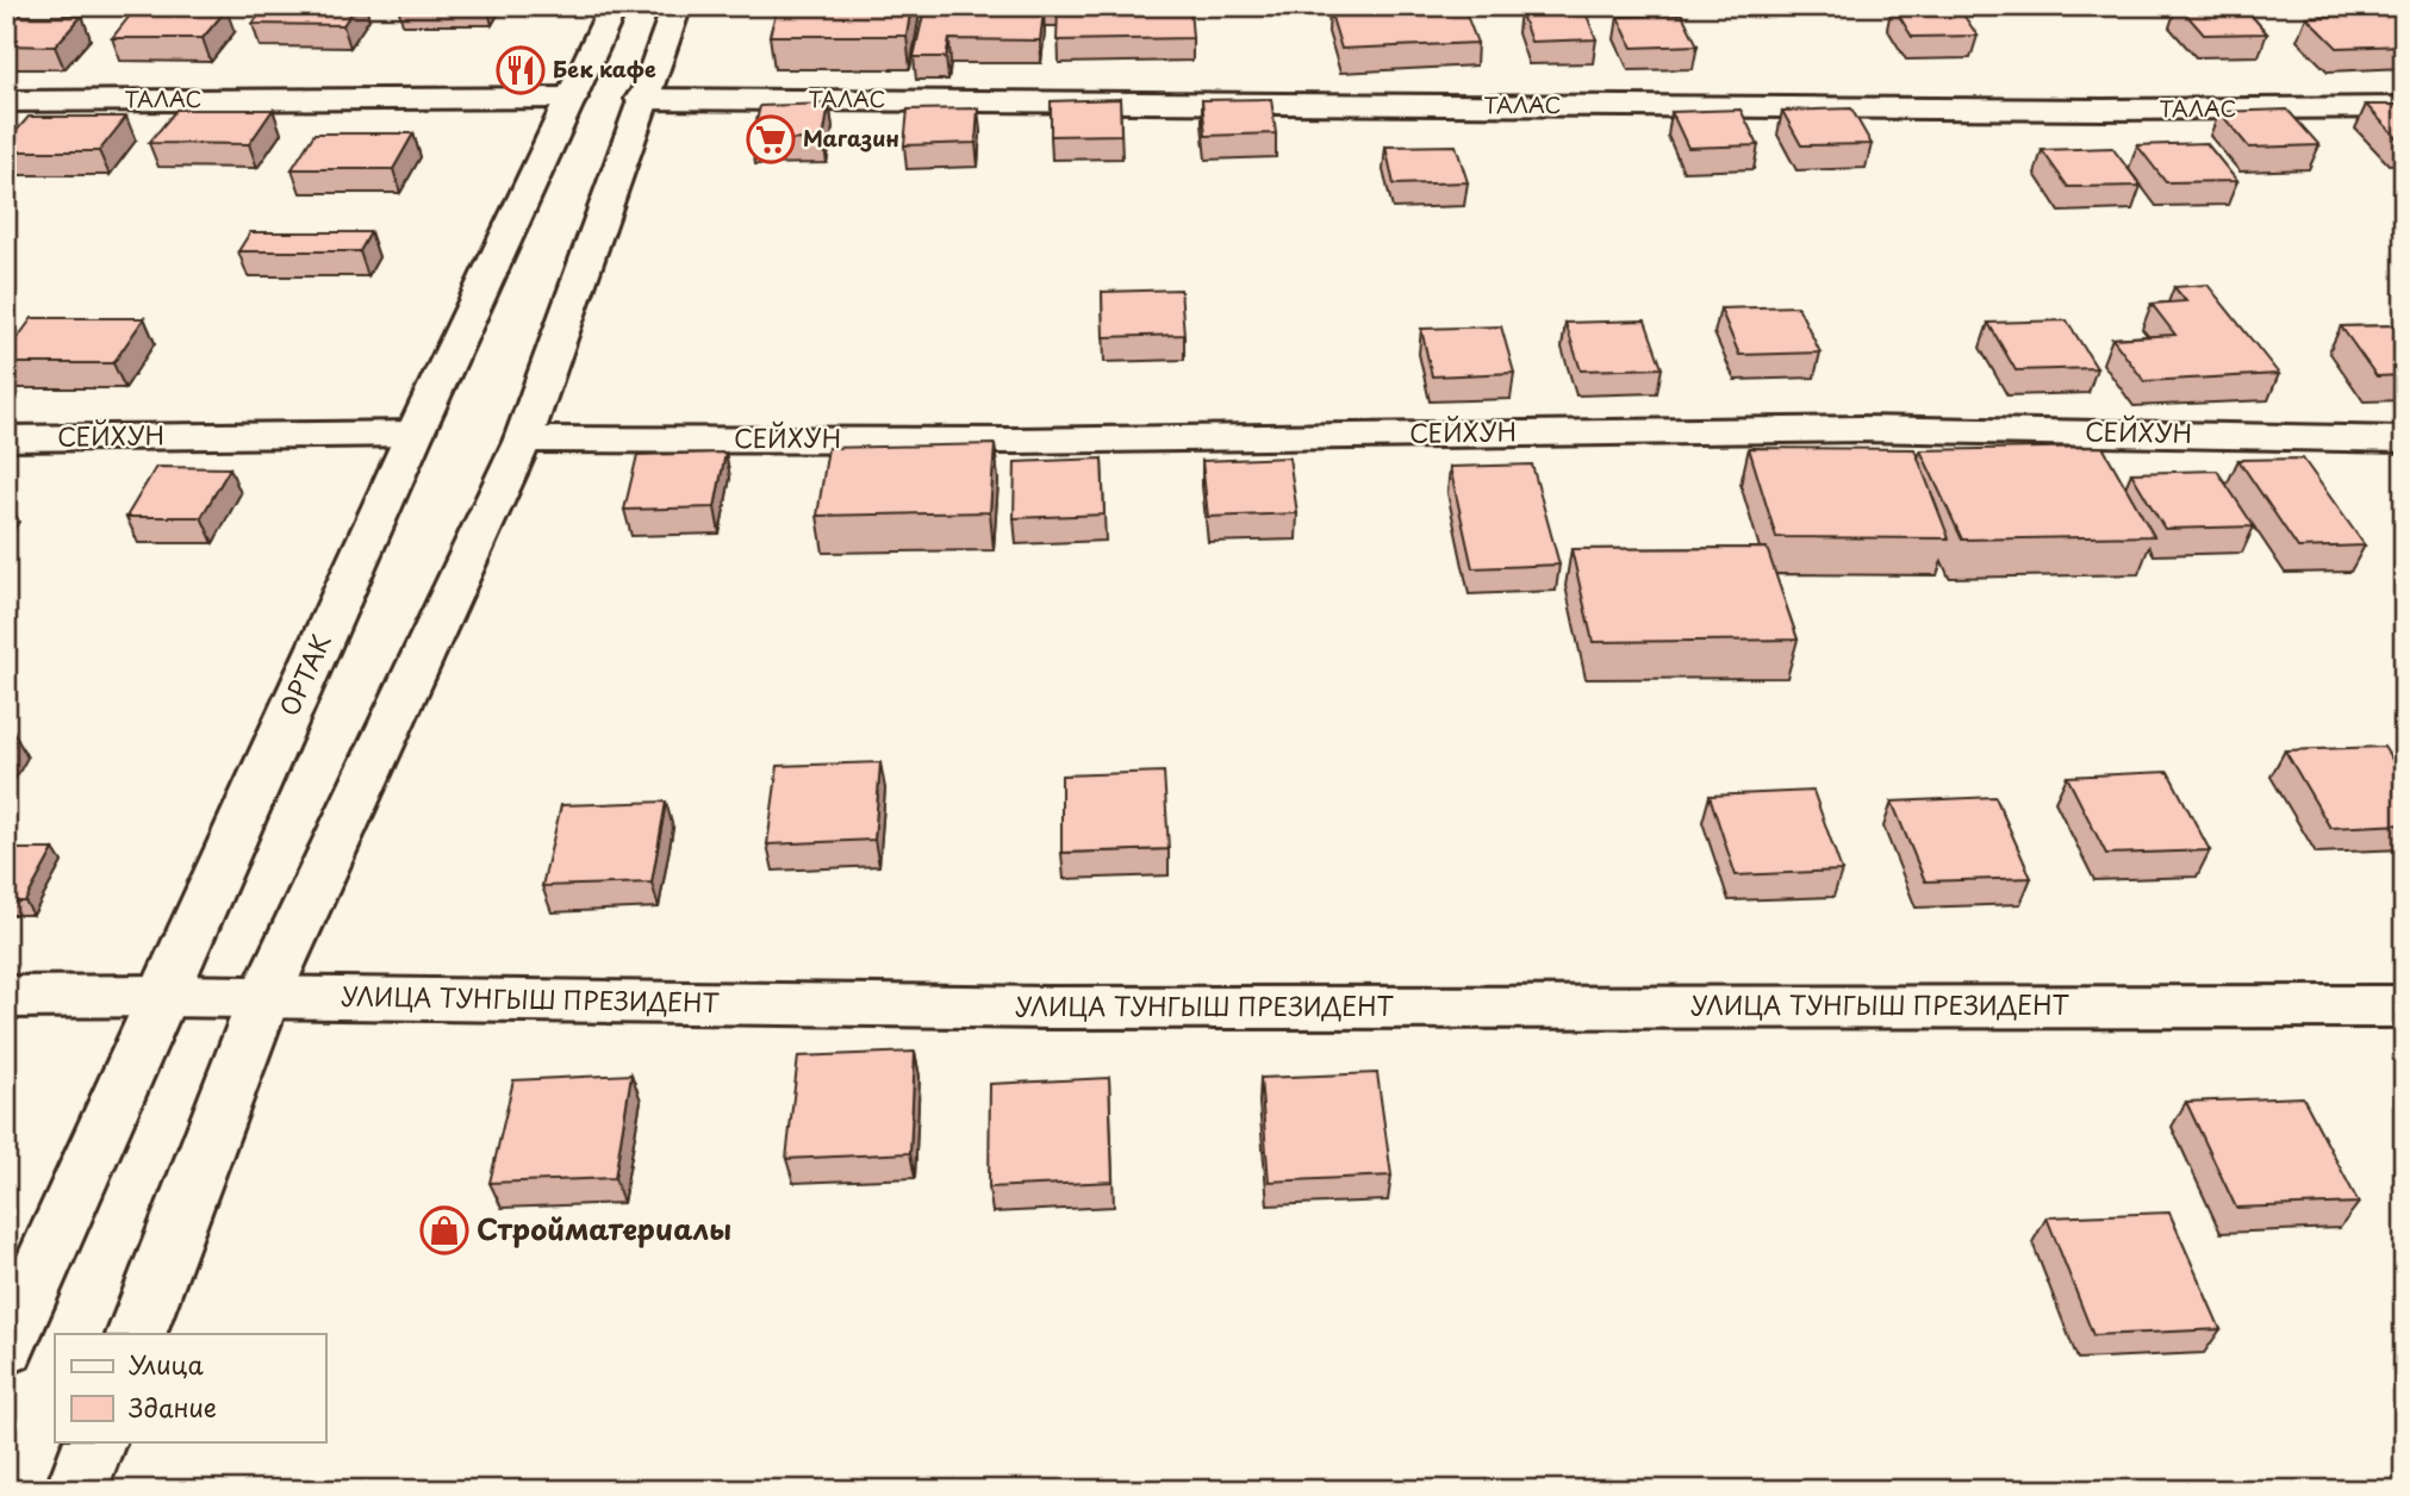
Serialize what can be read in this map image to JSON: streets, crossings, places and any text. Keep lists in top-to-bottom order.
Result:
{
  "streets": {
    "street": [
      "ТАЛАС",
      "СЕЙХУН",
      "ОРТАК",
      "УЛИЦА ТУНГЫШ ПРЕЗИДЕНТ"
    ]
  },
  "crossings": [
    ["ТАЛАС", "ОРТАК"],
    ["СЕЙХУН", "ОРТАК"],
    ["ОРТАК", "УЛИЦА ТУНГЫШ ПРЕЗИДЕНТ"]
  ],
  "places": {
    "restaurant": ["Бек кафе"],
    "supermarket": ["Магазин"],
    "shop": ["Стройматериалы"]
  },
  "legend": ["Улица", "Здание"]
}
